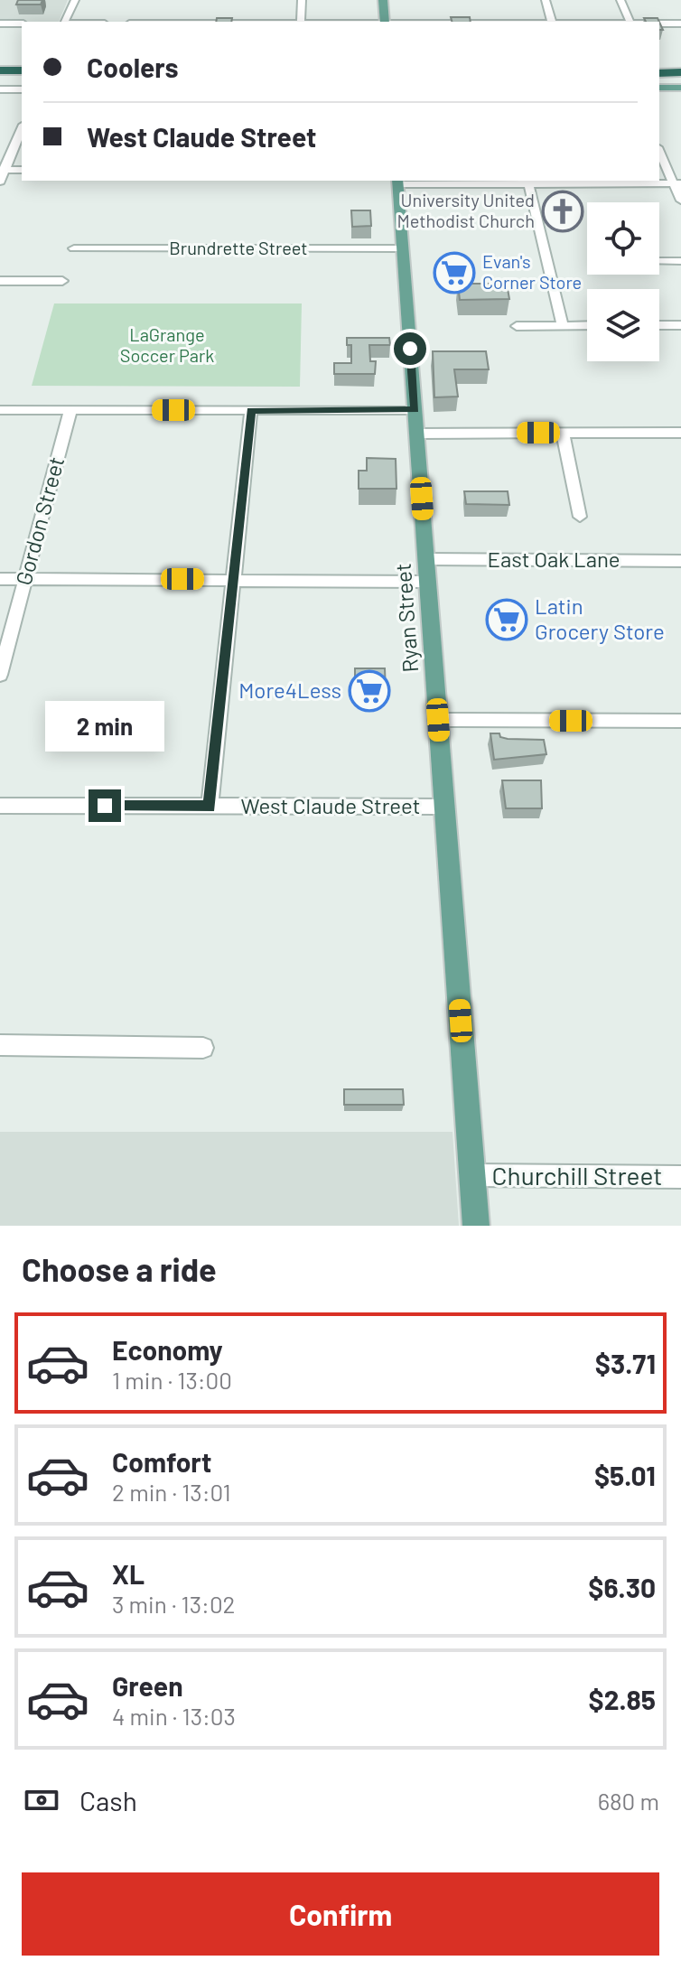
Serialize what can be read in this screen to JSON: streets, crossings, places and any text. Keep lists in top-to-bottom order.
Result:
{
  "streets": {
    "main road": ["Ryan Street"],
    "street": [
      "Brundrette Street",
      "Gordon Street",
      "East Oak Lane",
      "West Claude Street",
      "Churchill Street"
    ]
  },
  "crossings": [
    ["Brundrette Street", "Ryan Street"],
    ["East Oak Lane", "Ryan Street"],
    ["Ryan Street", "West Claude Street"],
    ["Ryan Street", "Churchill Street"]
  ],
  "parks": ["LaGrange Soccer Park"],
  "places": {
    "church": ["University United Methodist Church"],
    "supermarket": ["Evan's Corner Store", "Latin Grocery Store", "More4Less"]
  },
  "page": {
    "banner": ["Coolers", "West Claude Street"],
    "bubble": "2 min",
    "heading": "Choose a ride",
    "list": [
      {
        "name": "Economy",
        "note": "1 min · 13:00",
        "value": "$3.71"
      },
      {
        "name": "Comfort",
        "note": "2 min · 13:01",
        "value": "$5.01"
      },
      {
        "name": "XL",
        "note": "3 min · 13:02",
        "value": "$6.30"
      },
      {
        "name": "Green",
        "note": "4 min · 13:03",
        "value": "$2.85"
      }
    ],
    "pay": ["Cash", "680 m"],
    "buttons": "Confirm"
  }
}
